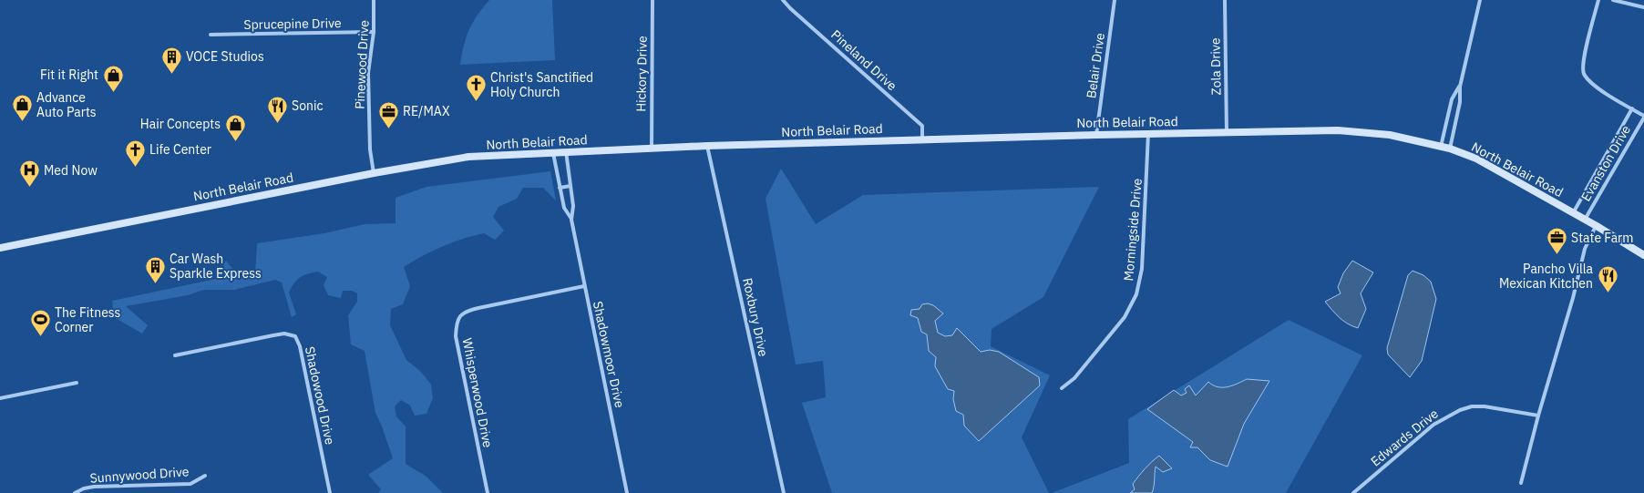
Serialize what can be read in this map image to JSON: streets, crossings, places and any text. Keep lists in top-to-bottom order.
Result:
{
  "streets": {
    "main road": ["North Belair Road"],
    "street": [
      "Sprucepine Drive",
      "Pineland Drive",
      "Pinewood Drive",
      "Belair Drive",
      "Zola Drive",
      "Hickory Drive",
      "Evanston Drive",
      "Morningside Drive",
      "Roxbury Drive",
      "Shadowmoor Drive",
      "Whisperwood Drive",
      "Shadowood Drive",
      "Edwards Drive",
      "Sunnywood Drive"
    ]
  },
  "crossings": [
    ["Sprucepine Drive", "Pinewood Drive"],
    ["Pineland Drive", "North Belair Road"],
    ["Pinewood Drive", "North Belair Road"],
    ["Belair Drive", "North Belair Road"],
    ["Zola Drive", "North Belair Road"],
    ["Hickory Drive", "North Belair Road"],
    ["North Belair Road", "Evanston Drive"],
    ["North Belair Road", "Morningside Drive"],
    ["North Belair Road", "Roxbury Drive"],
    ["North Belair Road", "Shadowmoor Drive"],
    ["Shadowmoor Drive", "Whisperwood Drive"]
  ],
  "places": {
    "building": ["VOCE Studios", "Car Wash Sparkle Express"],
    "shop": ["Fit it Right", "Advance Auto Parts", "Hair Concepts"],
    "church": ["Christ's Sanctified Holy Church", "Life Center"],
    "restaurant": ["Sonic", "Pancho Villa Mexican Kitchen"],
    "office": ["RE/MAX", "State Farm"],
    "hospital": ["Med Now"],
    "sports": ["The Fitness Corner"]
  }
}
